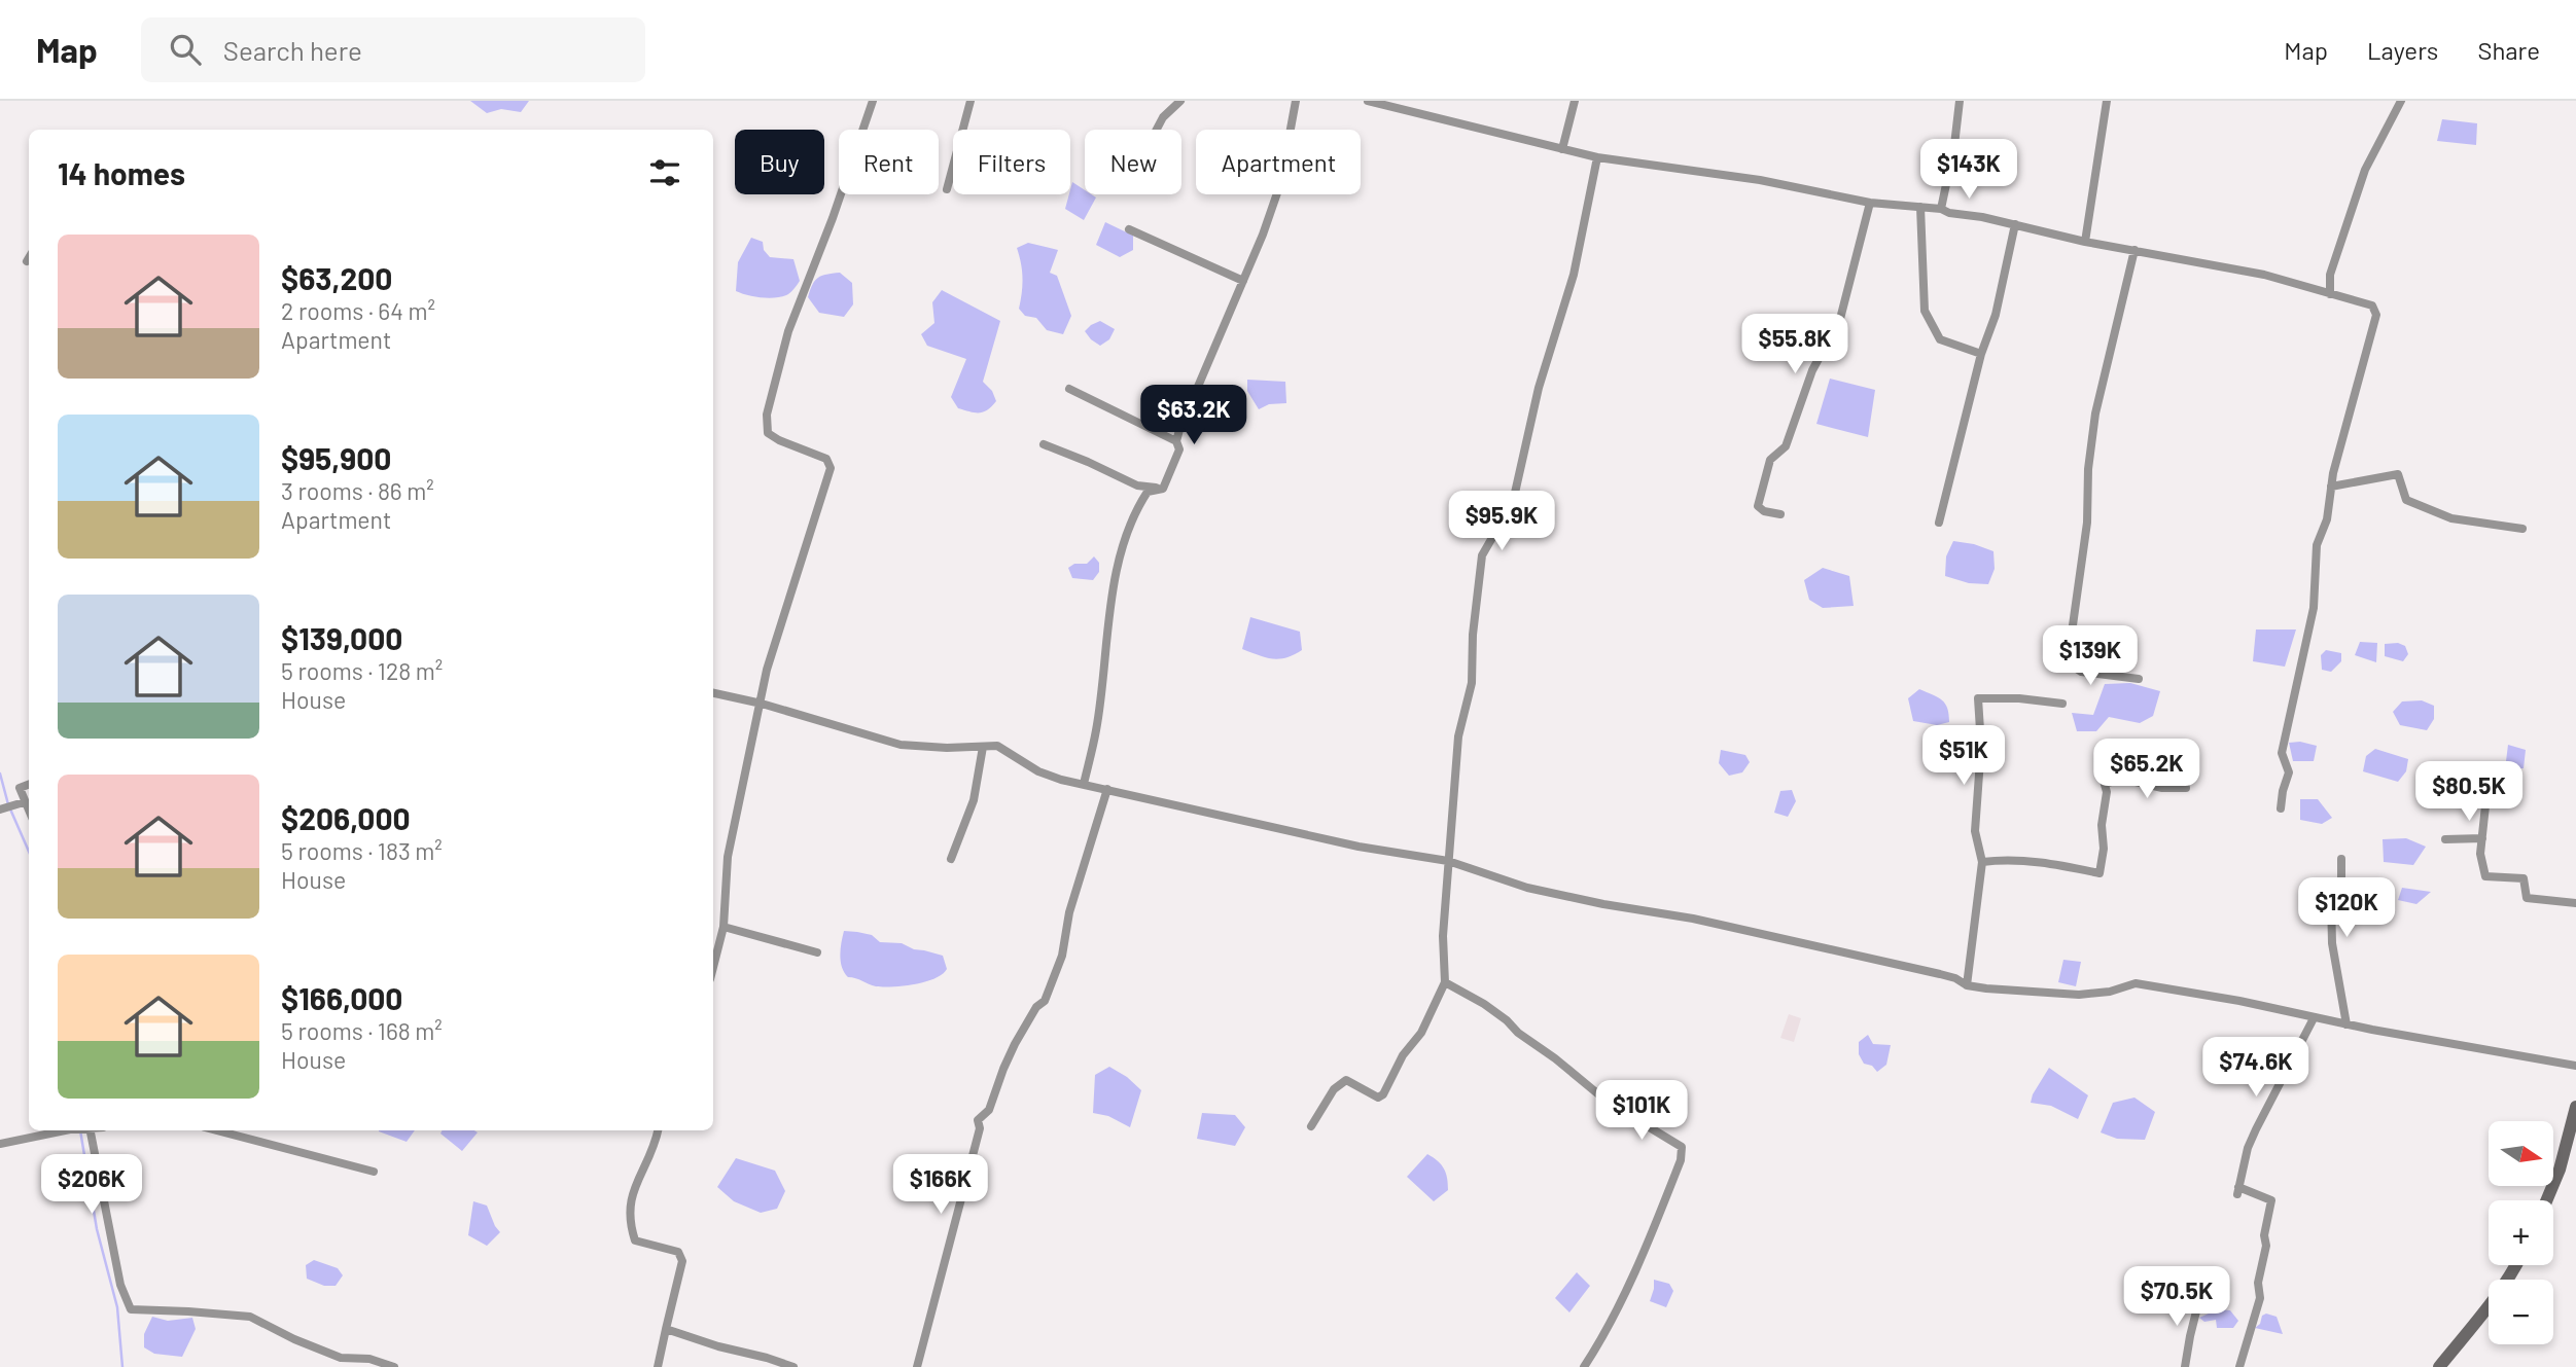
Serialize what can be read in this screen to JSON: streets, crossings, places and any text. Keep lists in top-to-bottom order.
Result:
{
  "north": "right",
  "page": {
    "header": "Map",
    "search": "Search here",
    "nav": ["Map", "Layers", "Share"],
    "chip": [
      "Buy",
      "Rent",
      "Filters",
      "New",
      "Apartment"
    ],
    "heading": "14 homes",
    "price": [
      "$143K",
      "$55.8K",
      "$63.2K",
      "$95.9K",
      "$139K",
      "$51K",
      "$65.2K",
      "$80.5K",
      "$120K",
      "$74.6K",
      "$101K",
      "$206K",
      "$166K",
      "$70.5K"
    ],
    "list": [
      {
        "name": "$63,200",
        "note": "2 rooms · 64 m² · Apartment"
      },
      {
        "name": "$95,900",
        "note": "3 rooms · 86 m² · Apartment"
      },
      {
        "name": "$139,000",
        "note": "5 rooms · 128 m² · House"
      },
      {
        "name": "$206,000",
        "note": "5 rooms · 183 m² · House"
      },
      {
        "name": "$166,000",
        "note": "5 rooms · 168 m² · House"
      }
    ],
    "map_buttons": ["+", "−"]
  }
}
